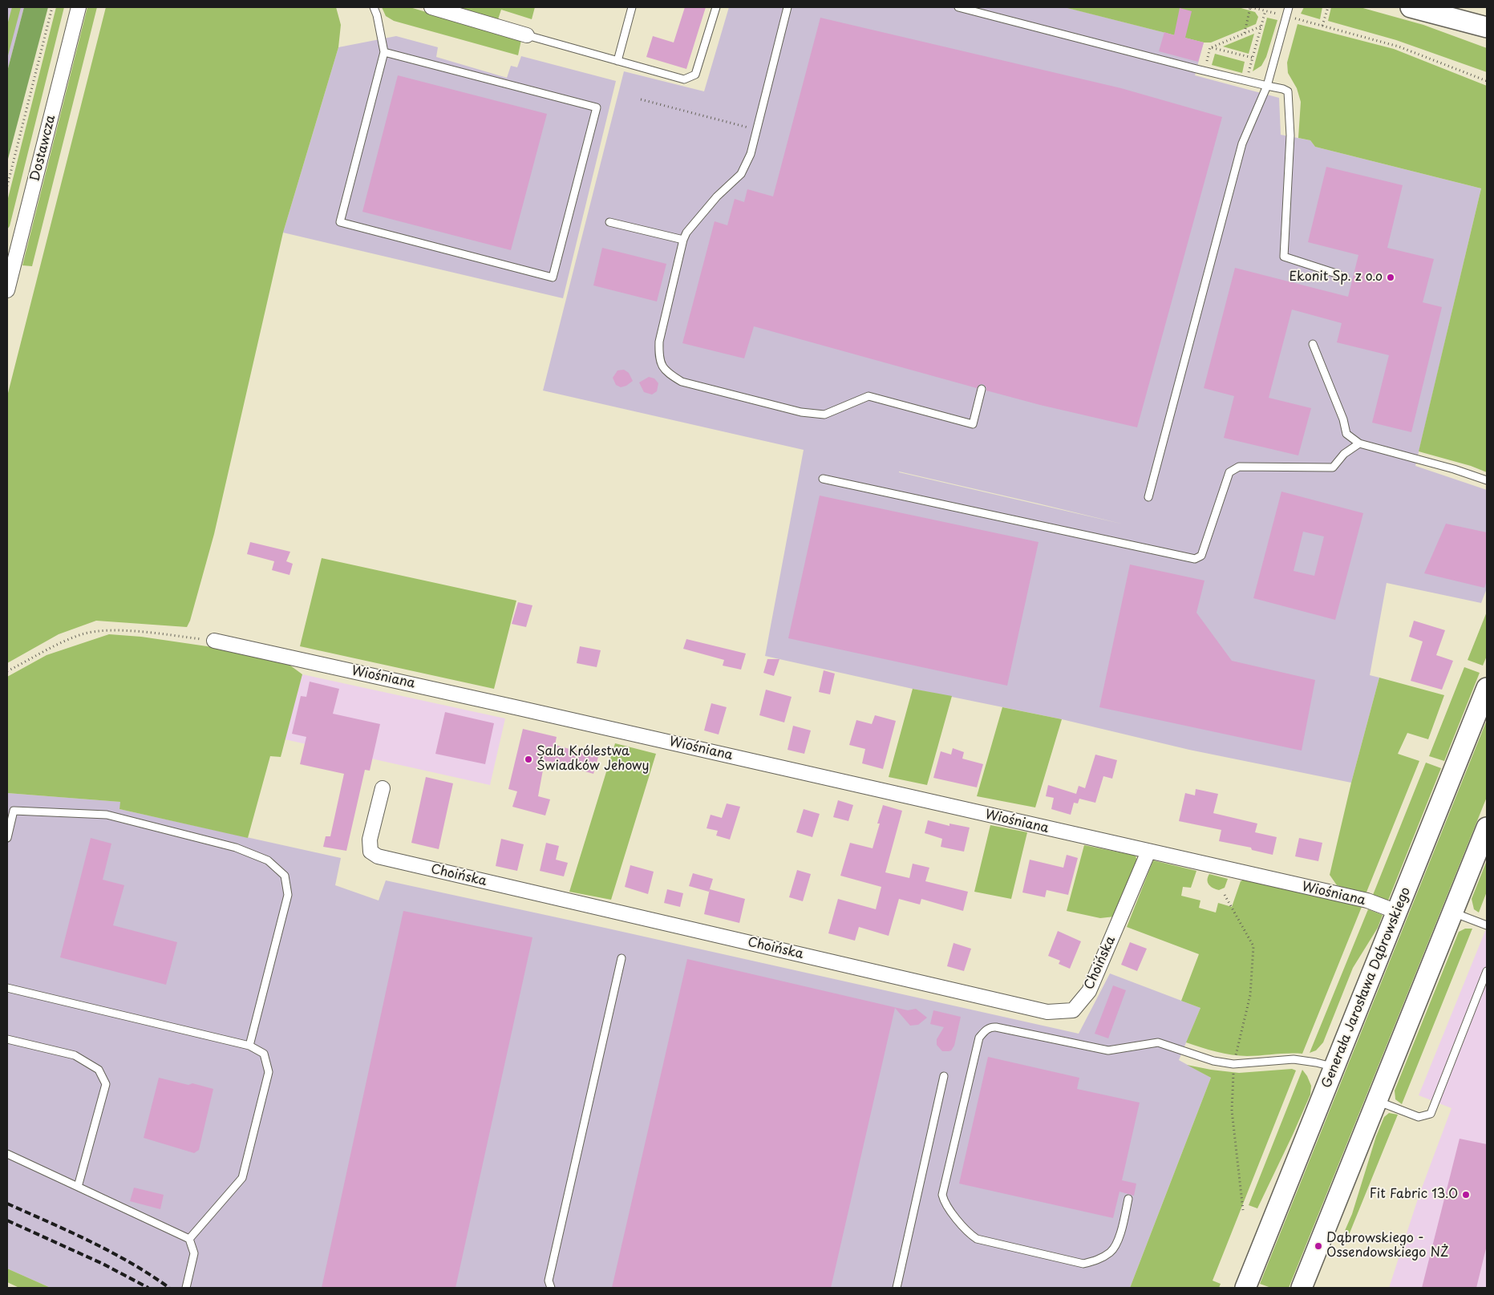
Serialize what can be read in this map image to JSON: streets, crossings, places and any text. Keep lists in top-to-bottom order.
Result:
{
  "streets": {
    "main road": ["Generała Jarosława Dąbrowskiego"],
    "street": ["Dostawcza", "Wiośniana", "Choińska"]
  },
  "crossings": [
    ["Wiośniana", "Choińska"],
    ["Wiośniana", "Generała Jarosława Dąbrowskiego"]
  ],
  "places": [
    "Ekonit Sp. z o.o",
    "Sala Królestwa Świadków Jehowy",
    "Fit Fabric 13.0",
    "Dąbrowskiego - Ossendowskiego NŻ"
  ]
}
